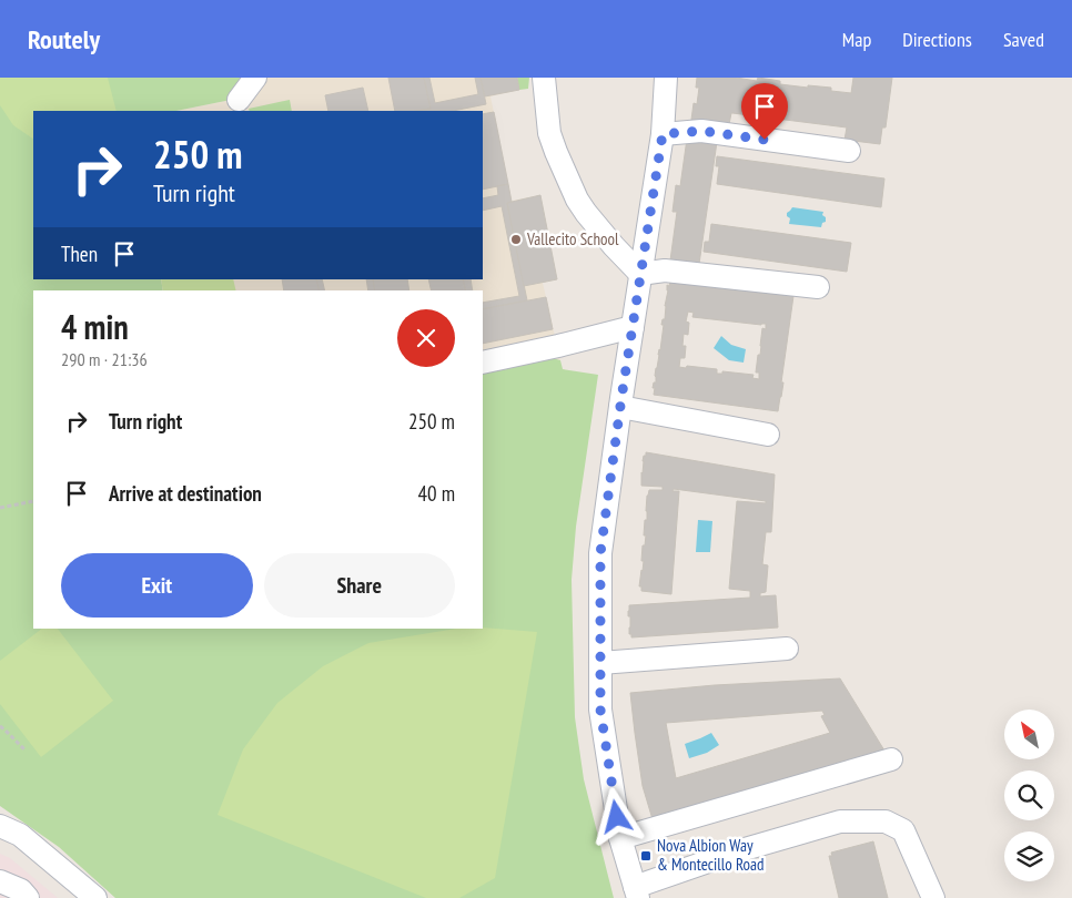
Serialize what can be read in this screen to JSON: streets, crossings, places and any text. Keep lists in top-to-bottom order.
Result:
{
  "places": {
    "other": ["Vallecito School"],
    "transit": ["Nova Albion Way & Montecillo Road"]
  },
  "north": "top left",
  "page": {
    "header": "Routely",
    "nav": ["Map", "Directions", "Saved"],
    "turn": ["250 m", "Turn right"],
    "then": "Then",
    "heading": ["4 min", "290 m · 21:36"],
    "list": [
      {
        "name": "Turn right",
        "value": "250 m"
      },
      {
        "name": "Arrive at destination",
        "value": "40 m"
      }
    ],
    "buttons": ["Exit", "Share"]
  }
}
